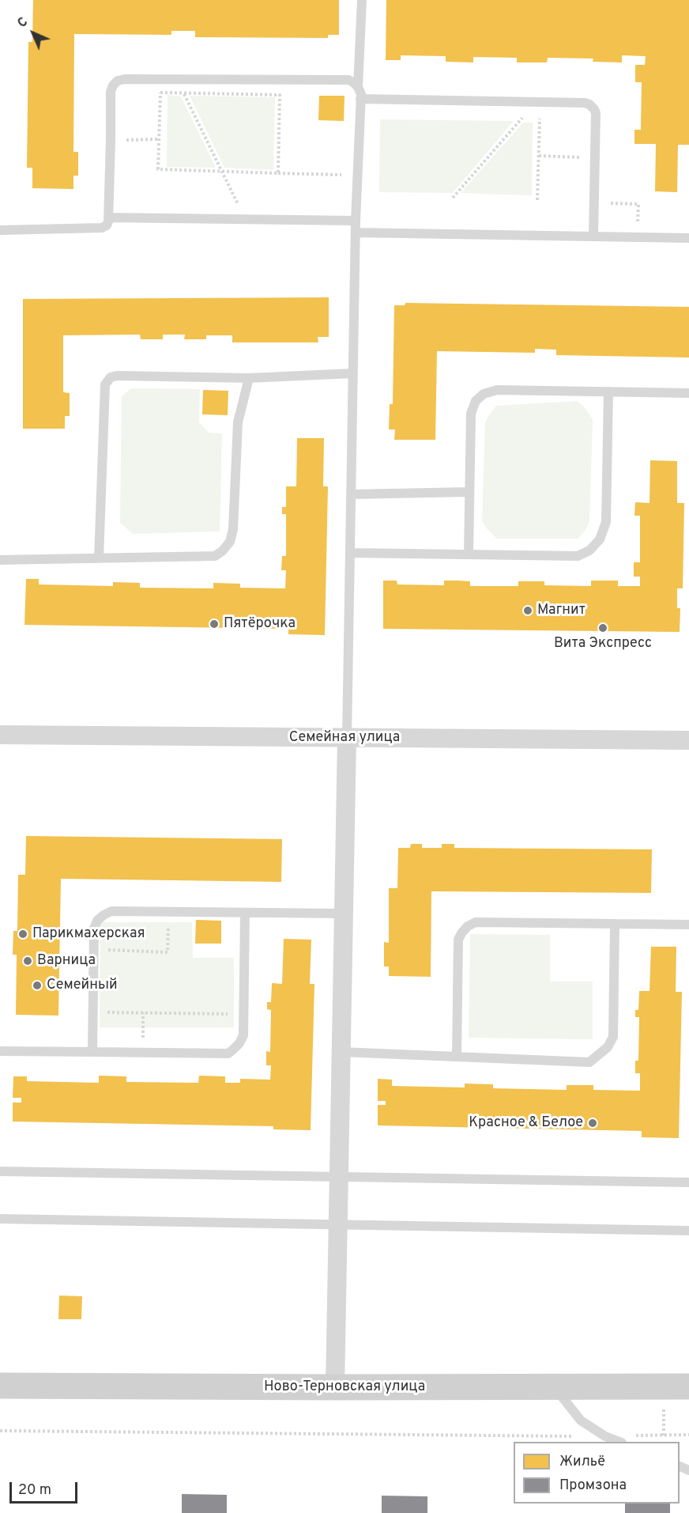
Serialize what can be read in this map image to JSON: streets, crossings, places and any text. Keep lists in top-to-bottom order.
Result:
{
  "streets": {
    "main road": ["Ново-Терновская улица"],
    "street": ["Семейная улица"]
  },
  "places": [
    "Магнит",
    "Пятёрочка",
    "Вита Экспресс",
    "Парикмахерская",
    "Варница",
    "Семейный",
    "Красное & Белое"
  ],
  "legend": ["Жильё", "Промзона"],
  "scale_bar": "20 m",
  "north": "top left"
}
